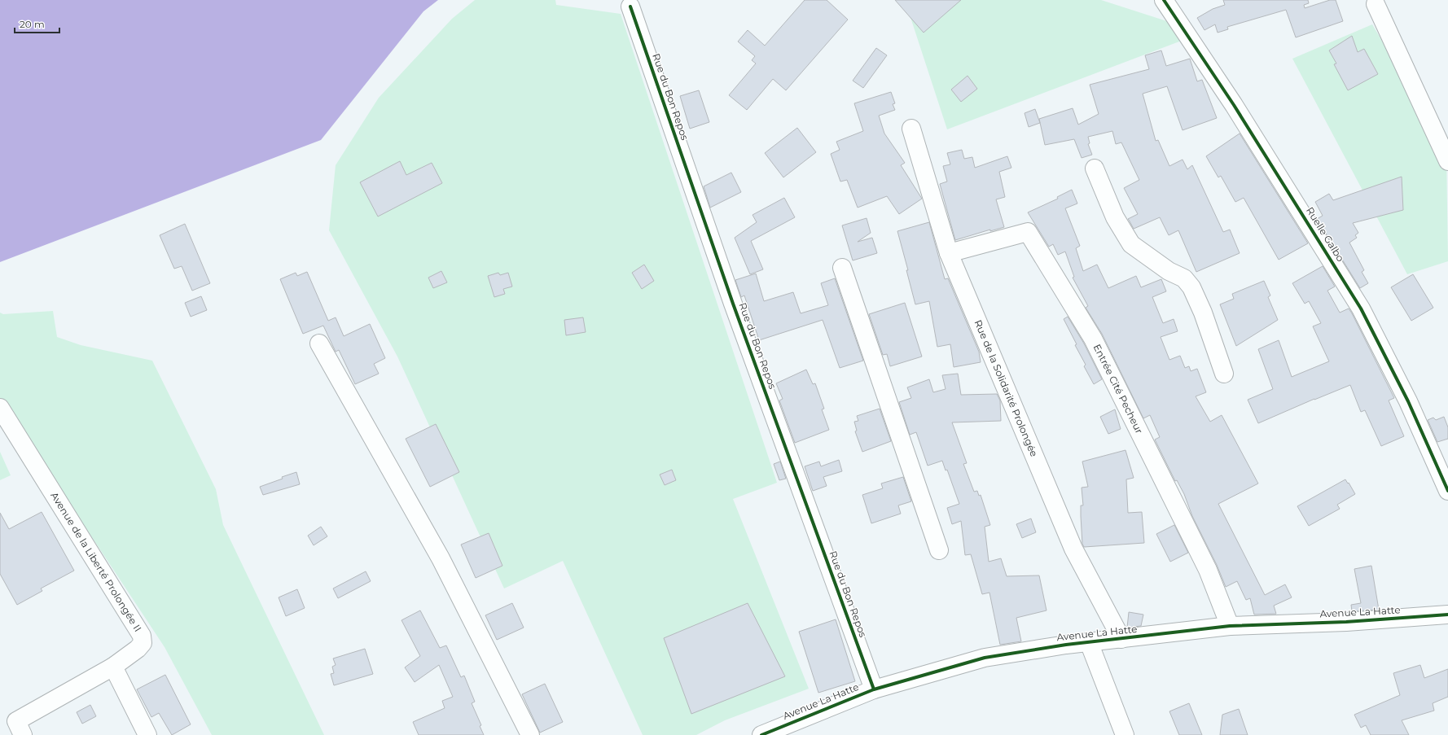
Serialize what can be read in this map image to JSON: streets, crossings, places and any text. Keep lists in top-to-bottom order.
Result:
{
  "streets": {
    "street": [
      "Rue du Bon Repos",
      "Ruelle Galbo",
      "Rue de la Solidarité Prolongée",
      "Entrée Cité Pecheur",
      "Avenue de la Liberté Prolongée II",
      "Avenue La Hatte"
    ]
  },
  "crossings": [
    ["Rue du Bon Repos", "Avenue La Hatte"],
    ["Rue de la Solidarité Prolongée", "Entrée Cité Pecheur"],
    ["Rue de la Solidarité Prolongée", "Avenue La Hatte"],
    ["Entrée Cité Pecheur", "Avenue La Hatte"]
  ],
  "scale_bar": "20 m"
}
